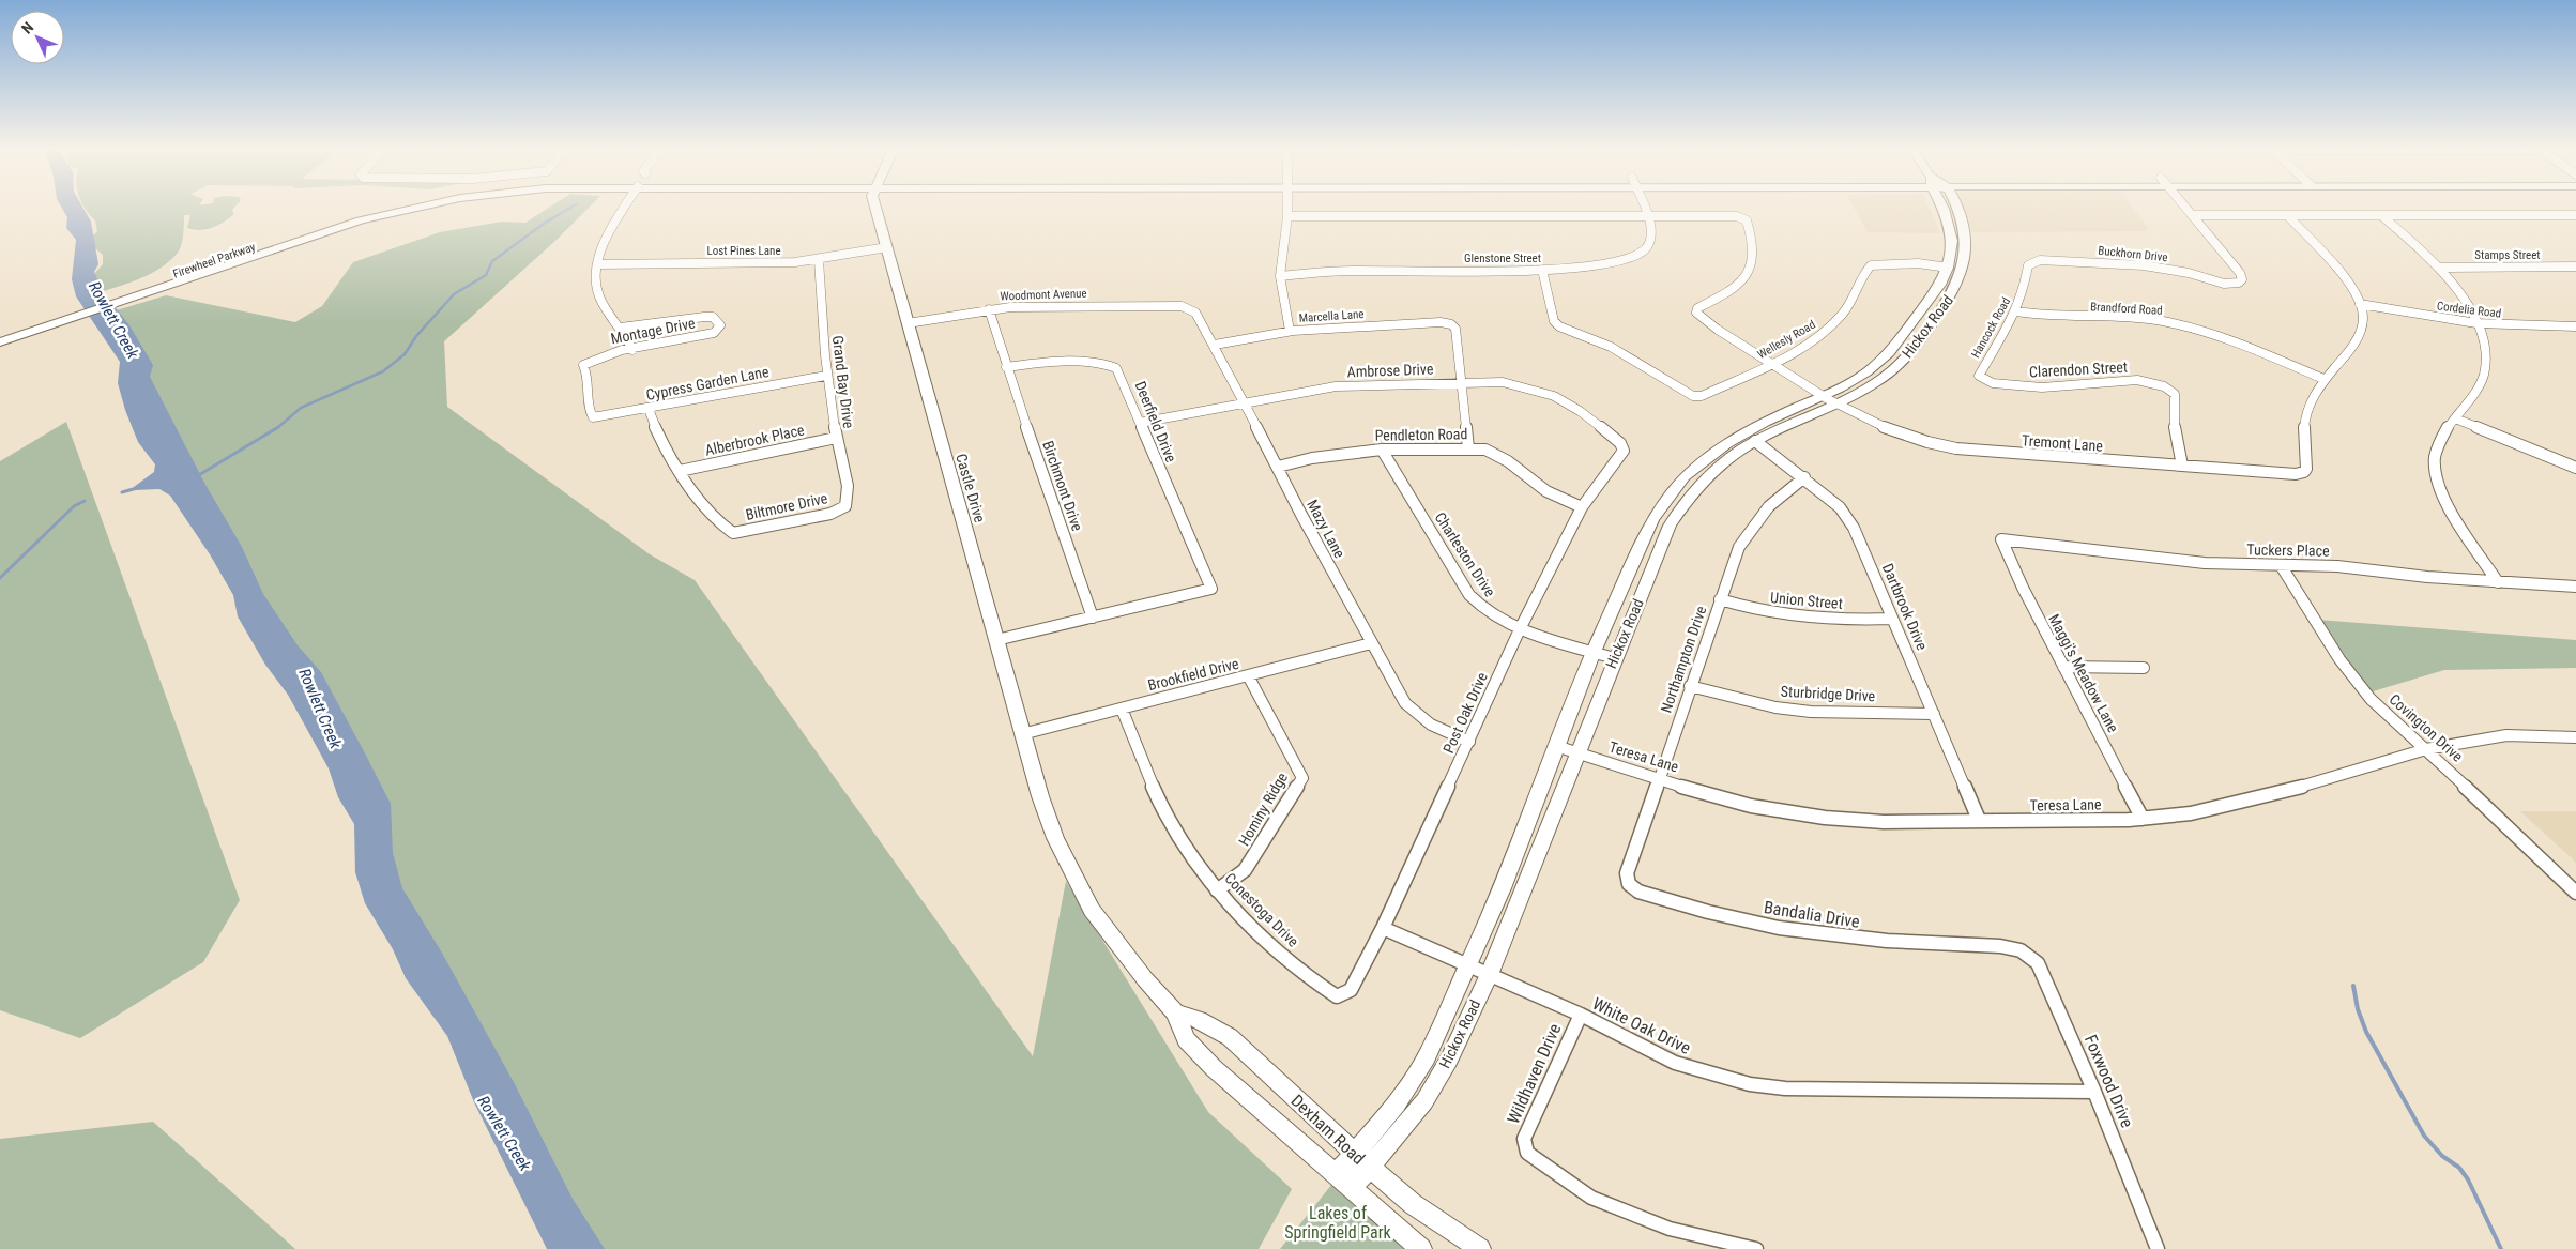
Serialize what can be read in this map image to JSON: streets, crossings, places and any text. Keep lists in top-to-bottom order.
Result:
{
  "streets": {
    "street": [
      "Lost Pines Lane",
      "Buckhorn Drive",
      "Stamps Street",
      "Glenstone Street",
      "Firewheel Parkway",
      "Woodmont Avenue",
      "Brandford Road",
      "Cordelia Road",
      "Marcella Lane",
      "Hickox Road",
      "Hancock Road",
      "Montage Drive",
      "Wellesly Road",
      "Clarendon Street",
      "Ambrose Drive",
      "Grand Bay Drive",
      "Cypress Garden Lane",
      "Deerfield Drive",
      "Pendleton Road",
      "Alberbrook Place",
      "Tremont Lane",
      "Birchmont Drive",
      "Castle Drive",
      "Biltmore Drive",
      "Mazy Lane",
      "Tuckers Place",
      "Charleston Drive",
      "Union Street",
      "Dartbrook Drive",
      "Northampton Drive",
      "Maggi's Meadow Lane",
      "Brookfield Drive",
      "Sturbridge Drive",
      "Post Oak Drive",
      "Covington Drive",
      "Teresa Lane",
      "Hominy Ridge",
      "Conestoga Drive",
      "Bandalia Drive",
      "White Oak Drive",
      "Wildhaven Drive",
      "Foxwood Drive",
      "Dexham Road"
    ]
  },
  "crossings": [
    ["Lost Pines Lane", "Grand Bay Drive"],
    ["Lost Pines Lane", "Castle Drive"],
    ["Buckhorn Drive", "Hancock Road"],
    ["Glenstone Street", "Wellesly Road"],
    ["Glenstone Street", "Tremont Lane"],
    ["Woodmont Avenue", "Birchmont Drive"],
    ["Woodmont Avenue", "Castle Drive"],
    ["Woodmont Avenue", "Mazy Lane"],
    ["Brandford Road", "Hancock Road"],
    ["Brandford Road", "Tremont Lane"],
    ["Marcella Lane", "Ambrose Drive"],
    ["Marcella Lane", "Mazy Lane"],
    ["Hickox Road", "Wellesly Road"],
    ["Hickox Road", "Tremont Lane"],
    ["Hickox Road", "Charleston Drive"],
    ["Hickox Road", "Dartbrook Drive"],
    ["Hickox Road", "Teresa Lane"],
    ["Hickox Road", "White Oak Drive"],
    ["Hickox Road", "Dexham Road"],
    ["Hancock Road", "Clarendon Street"],
    ["Montage Drive", "Cypress Garden Lane"],
    ["Wellesly Road", "Tremont Lane"],
    ["Clarendon Street", "Tremont Lane"],
    ["Ambrose Drive", "Deerfield Drive"],
    ["Ambrose Drive", "Mazy Lane"],
    ["Ambrose Drive", "Post Oak Drive"],
    ["Grand Bay Drive", "Cypress Garden Lane"],
    ["Grand Bay Drive", "Alberbrook Place"],
    ["Grand Bay Drive", "Biltmore Drive"],
    ["Deerfield Drive", "Birchmont Drive"],
    ["Pendleton Road", "Mazy Lane"],
    ["Pendleton Road", "Charleston Drive"],
    ["Pendleton Road", "Post Oak Drive"],
    ["Alberbrook Place", "Biltmore Drive"],
    ["Castle Drive", "Brookfield Drive"],
    ["Castle Drive", "Dexham Road"],
    ["Mazy Lane", "Brookfield Drive"],
    ["Mazy Lane", "Post Oak Drive"],
    ["Tuckers Place", "Maggi's Meadow Lane"],
    ["Tuckers Place", "Covington Drive"],
    ["Charleston Drive", "Post Oak Drive"],
    ["Union Street", "Dartbrook Drive"],
    ["Union Street", "Northampton Drive"],
    ["Dartbrook Drive", "Northampton Drive"],
    ["Dartbrook Drive", "Sturbridge Drive"],
    ["Dartbrook Drive", "Teresa Lane"],
    ["Northampton Drive", "Sturbridge Drive"],
    ["Northampton Drive", "Teresa Lane"],
    ["Northampton Drive", "Bandalia Drive"],
    ["Maggi's Meadow Lane", "Teresa Lane"],
    ["Brookfield Drive", "Hominy Ridge"],
    ["Brookfield Drive", "Conestoga Drive"],
    ["Post Oak Drive", "Conestoga Drive"],
    ["Post Oak Drive", "White Oak Drive"],
    ["Covington Drive", "Teresa Lane"],
    ["Hominy Ridge", "Conestoga Drive"],
    ["Bandalia Drive", "Foxwood Drive"],
    ["White Oak Drive", "Wildhaven Drive"],
    ["White Oak Drive", "Foxwood Drive"]
  ],
  "water": ["Rowlett Creek"],
  "parks": ["Lakes of Springfield Park"],
  "north": "top left"
}
